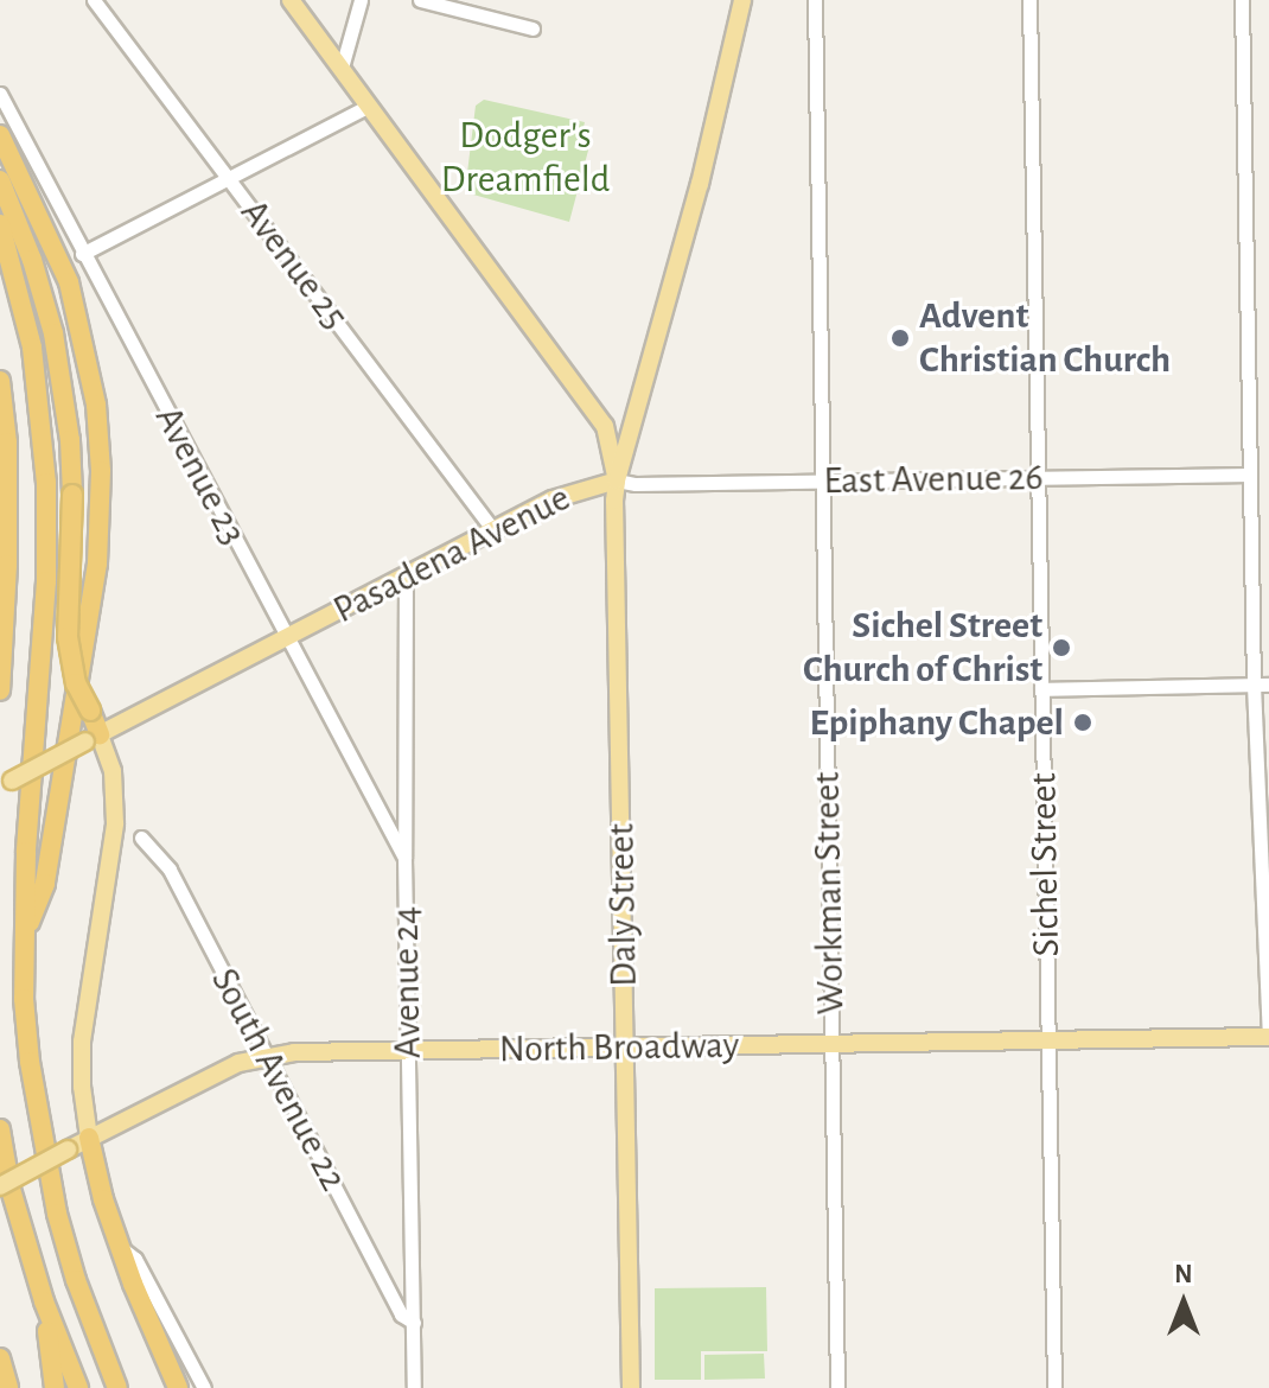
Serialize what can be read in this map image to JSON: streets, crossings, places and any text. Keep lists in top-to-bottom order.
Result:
{
  "streets": {
    "main road": ["Pasadena Avenue", "Daly Street", "North Broadway"],
    "street": [
      "Avenue 25",
      "Avenue 23",
      "East Avenue 26",
      "Sichel Street",
      "Workman Street",
      "Avenue 24",
      "South Avenue 22"
    ]
  },
  "crossings": [
    ["Avenue 25", "Pasadena Avenue"],
    ["Avenue 23", "Pasadena Avenue"],
    ["Avenue 23", "Avenue 24"],
    ["East Avenue 26", "Pasadena Avenue"],
    ["East Avenue 26", "Sichel Street"],
    ["East Avenue 26", "Workman Street"],
    ["East Avenue 26", "Daly Street"],
    ["Pasadena Avenue", "Daly Street"],
    ["Pasadena Avenue", "Avenue 24"],
    ["Sichel Street", "North Broadway"],
    ["Workman Street", "North Broadway"],
    ["Daly Street", "North Broadway"],
    ["Avenue 24", "North Broadway"],
    ["Avenue 24", "South Avenue 22"],
    ["North Broadway", "South Avenue 22"]
  ],
  "parks": ["Dodger's Dreamfield"],
  "places": ["Advent Christian Church", "Sichel Street Church of Christ", "Epiphany Chapel"],
  "north": "top"
}
